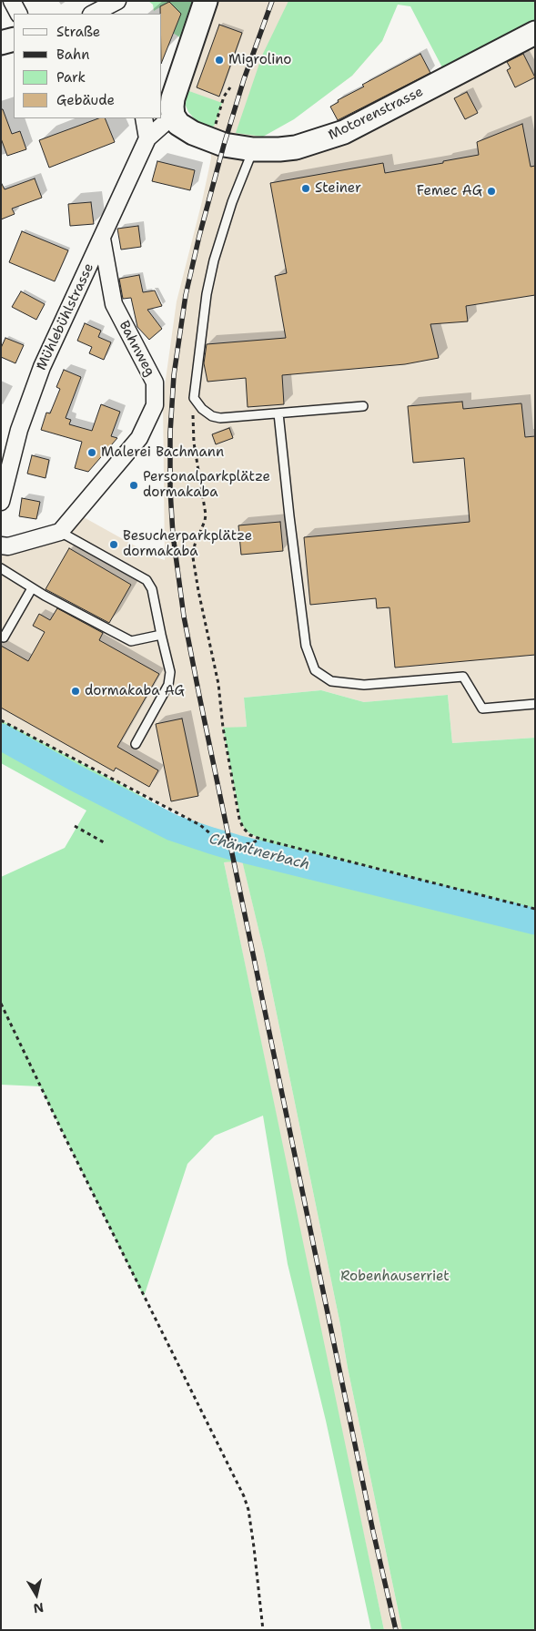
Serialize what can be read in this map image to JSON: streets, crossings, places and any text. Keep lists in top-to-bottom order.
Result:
{
  "streets": {
    "street": ["Motorenstrasse", "Mühlebühlstrasse", "Bahnweg"]
  },
  "crossings": [
    ["Motorenstrasse", "Mühlebühlstrasse"],
    ["Mühlebühlstrasse", "Bahnweg"]
  ],
  "water": ["Chämtnerbach"],
  "parks": ["Robenhauserriet"],
  "places": [
    "Migrolino",
    "Steiner",
    "Femec AG",
    "Malerei Bachmann",
    "Personalparkplätze dormakaba",
    "Besucherparkplätze dormakaba",
    "dormakaba AG"
  ],
  "legend": [
    "Straße",
    "Bahn",
    "Park",
    "Gebäude"
  ],
  "north": "bottom"
}
